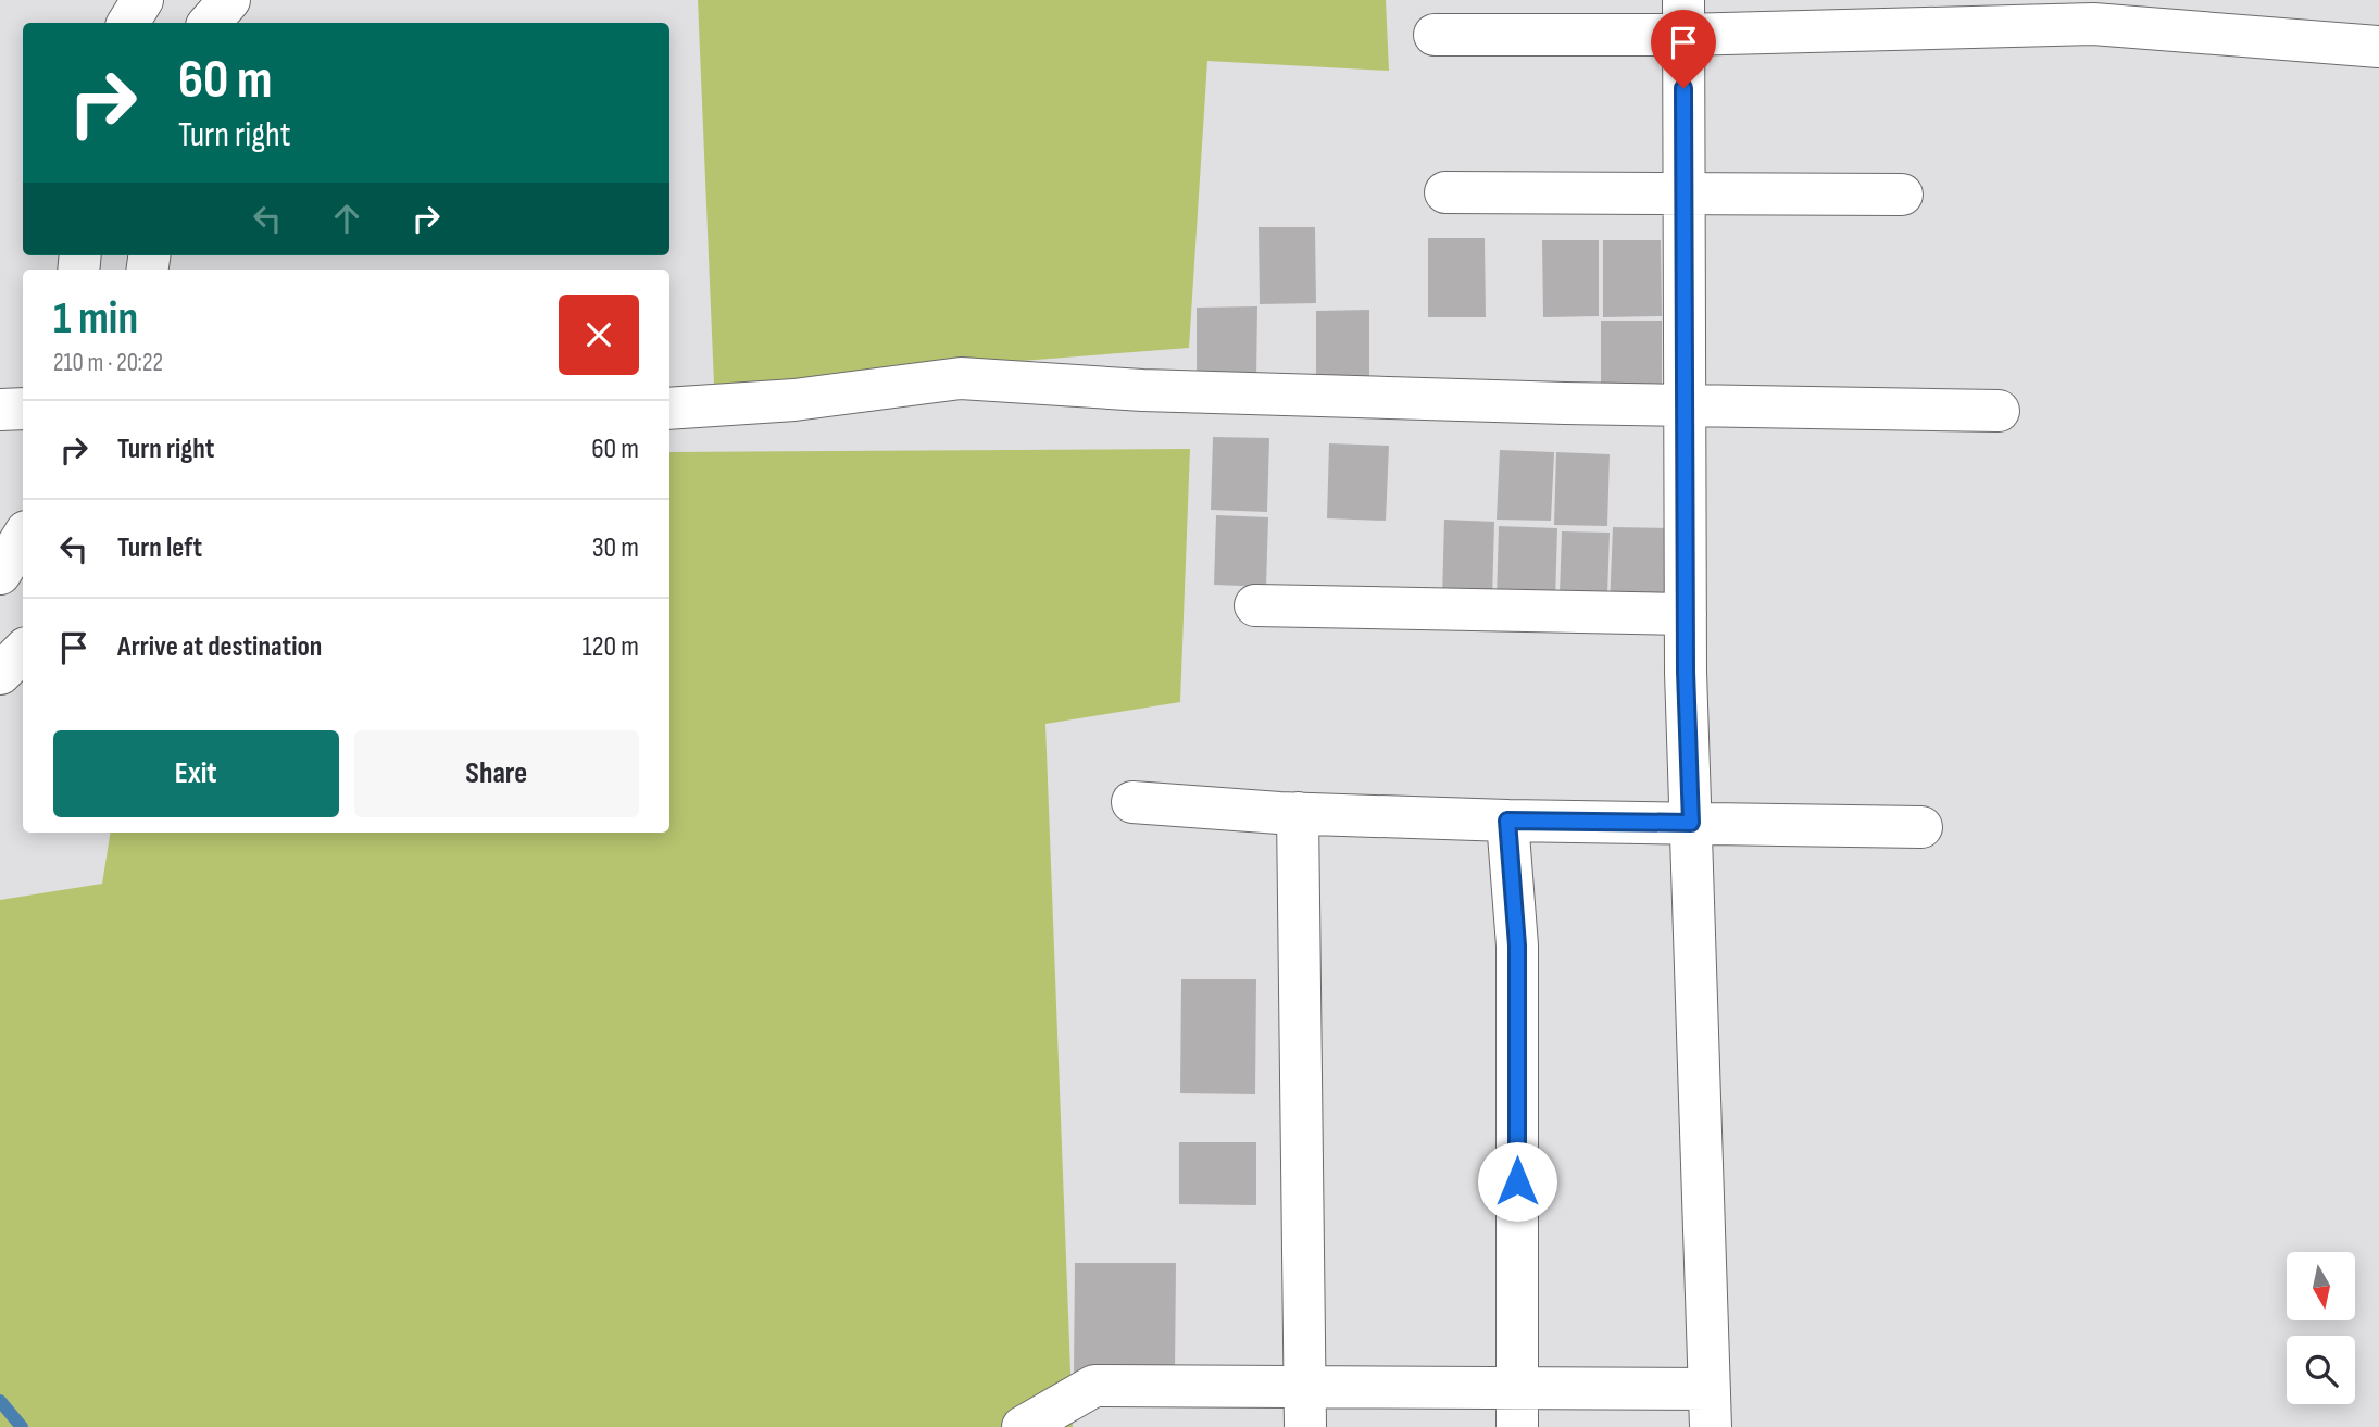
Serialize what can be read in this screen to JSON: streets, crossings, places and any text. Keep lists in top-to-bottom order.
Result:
{
  "north": "bottom",
  "page": {
    "turn": ["60 m", "Turn right"],
    "heading": ["1 min", "210 m · 20:22"],
    "list": [
      {
        "name": "Turn right",
        "value": "60 m"
      },
      {
        "name": "Turn left",
        "value": "30 m"
      },
      {
        "name": "Arrive at destination",
        "value": "120 m"
      }
    ],
    "buttons": ["Exit", "Share"]
  }
}
